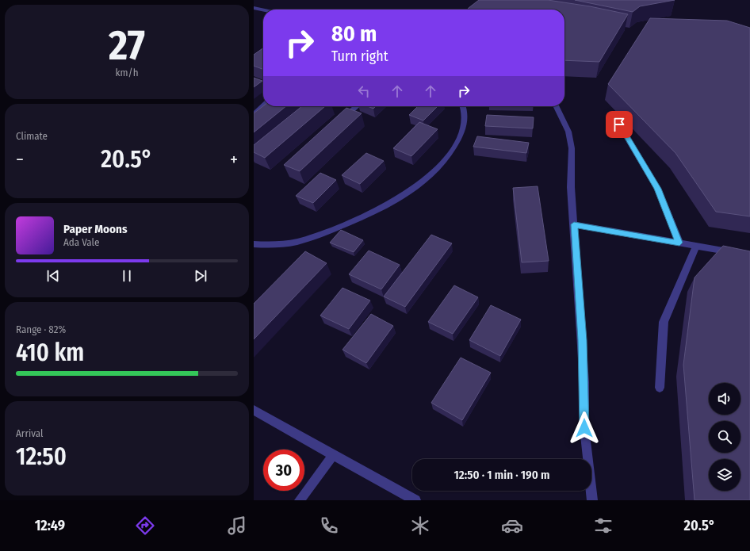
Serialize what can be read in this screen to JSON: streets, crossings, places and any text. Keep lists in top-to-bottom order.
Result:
{
  "page": {
    "tile": [
      ["27", "km/h"],
      "Climate",
      ["Range · 82%", "410 km"],
      ["Arrival", "12:50"]
    ],
    "turn": ["80 m", "Turn right"],
    "heat": ["−", "20.5°", "+"],
    "song": ["Paper Moons", "Ada Vale"],
    "limit": "30",
    "trip": "12:50 · 1 min · 190 m",
    "tabs": ["12:49", "20.5°"]
  }
}
